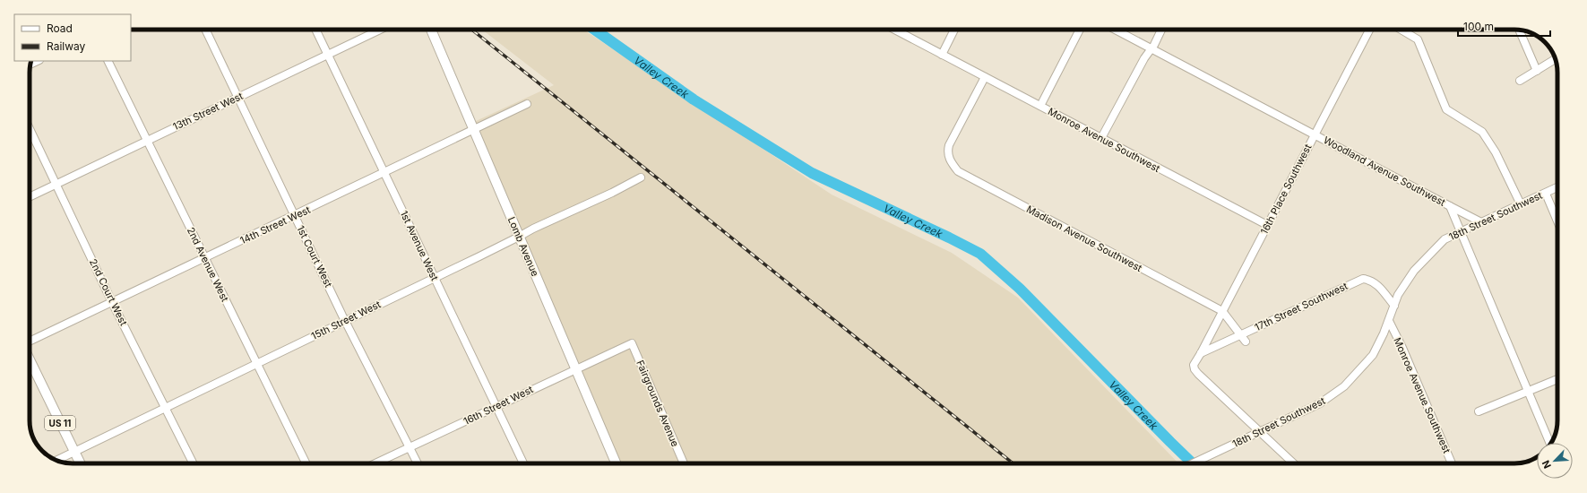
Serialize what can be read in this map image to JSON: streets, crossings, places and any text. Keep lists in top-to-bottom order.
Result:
{
  "streets": {
    "main road": ["Lomb Avenue", "US 11"],
    "street": [
      "13th Street West",
      "Monroe Avenue Southwest",
      "Woodland Avenue Southwest",
      "16th Place Southwest",
      "18th Street Southwest",
      "14th Street West",
      "Madison Avenue Southwest",
      "1st Avenue West",
      "1st Court West",
      "2nd Avenue West",
      "2nd Court West",
      "17th Street Southwest",
      "15th Street West",
      "Fairgrounds Avenue",
      "16th Street West"
    ]
  },
  "crossings": [
    ["13th Street West", "1st Avenue West"],
    ["13th Street West", "1st Court West"],
    ["13th Street West", "2nd Avenue West"],
    ["13th Street West", "2nd Court West"],
    ["Monroe Avenue Southwest", "16th Place Southwest"],
    ["Monroe Avenue Southwest", "18th Street Southwest"],
    ["Monroe Avenue Southwest", "Madison Avenue Southwest"],
    ["Woodland Avenue Southwest", "16th Place Southwest"],
    ["Woodland Avenue Southwest", "18th Street Southwest"],
    ["16th Place Southwest", "Madison Avenue Southwest"],
    ["16th Place Southwest", "17th Street Southwest"],
    ["18th Street Southwest", "17th Street Southwest"],
    ["14th Street West", "1st Avenue West"],
    ["14th Street West", "Lomb Avenue"],
    ["14th Street West", "1st Court West"],
    ["14th Street West", "2nd Avenue West"],
    ["14th Street West", "2nd Court West"],
    ["1st Avenue West", "15th Street West"],
    ["1st Avenue West", "16th Street West"],
    ["Lomb Avenue", "15th Street West"],
    ["Lomb Avenue", "16th Street West"],
    ["1st Court West", "15th Street West"],
    ["1st Court West", "16th Street West"],
    ["2nd Avenue West", "15th Street West"],
    ["2nd Court West", "15th Street West"],
    ["15th Street West", "US 11"],
    ["Fairgrounds Avenue", "16th Street West"]
  ],
  "water": ["Valley Creek"],
  "legend": ["Road", "Railway"],
  "scale_bar": "100 m",
  "north": "bottom left"
}
